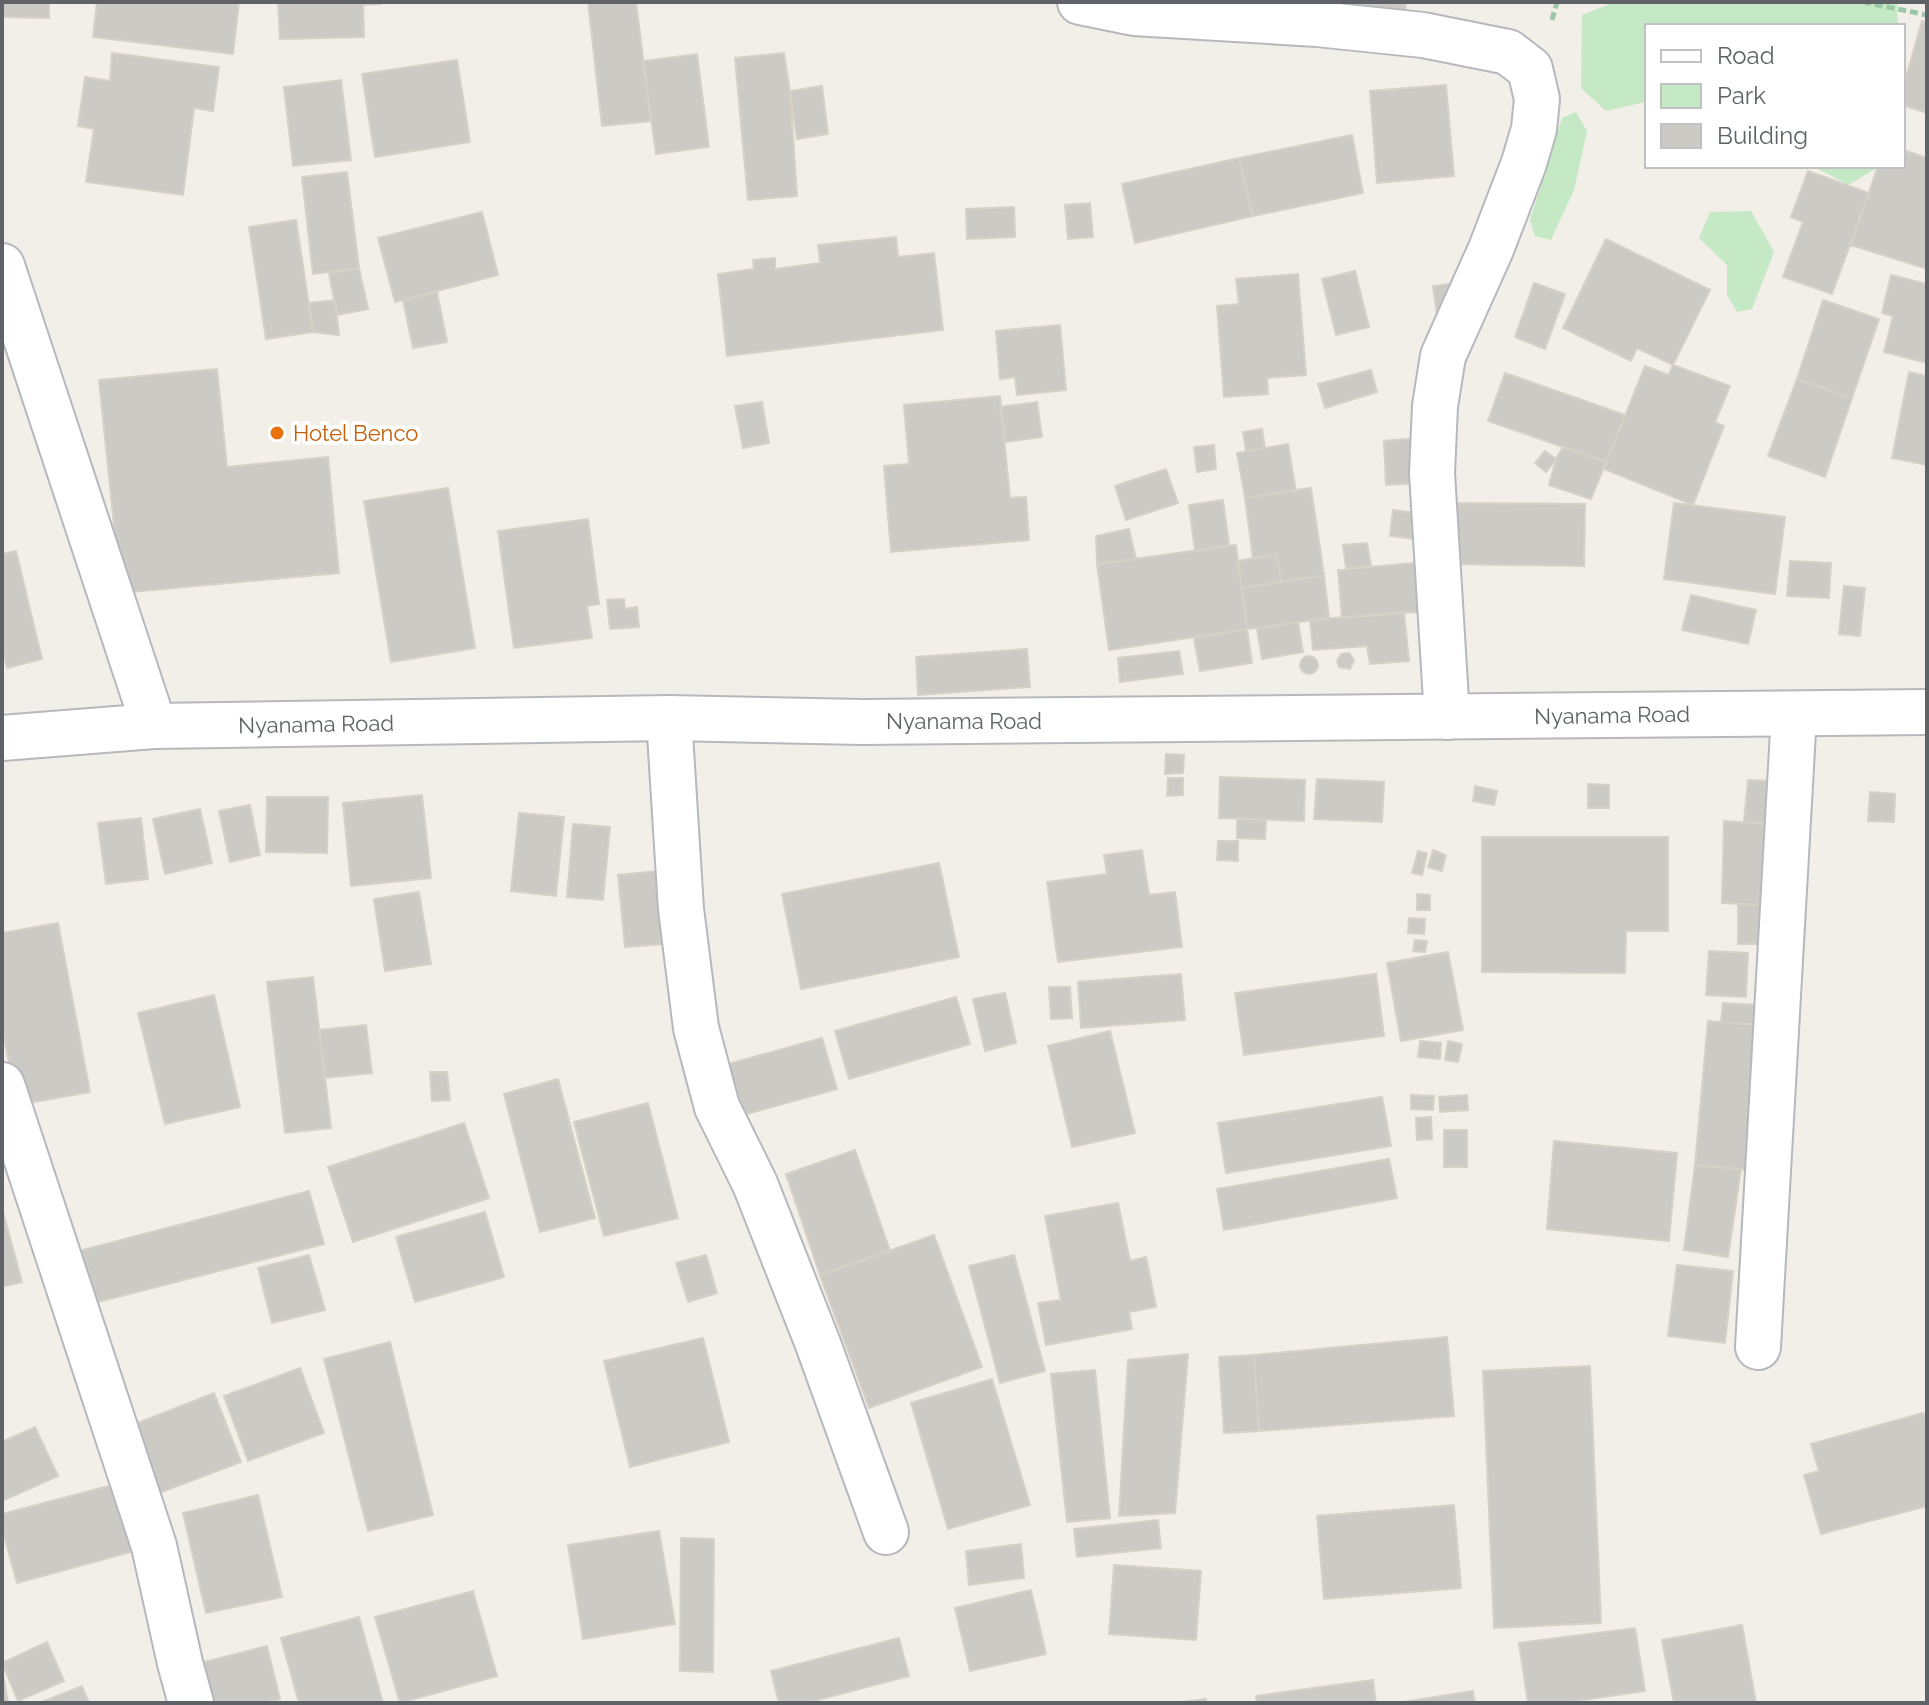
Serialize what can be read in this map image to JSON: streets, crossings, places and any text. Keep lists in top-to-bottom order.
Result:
{
  "streets": {
    "street": ["Nyanama Road"]
  },
  "places": ["Hotel Benco"],
  "legend": ["Road", "Park", "Building"]
}
